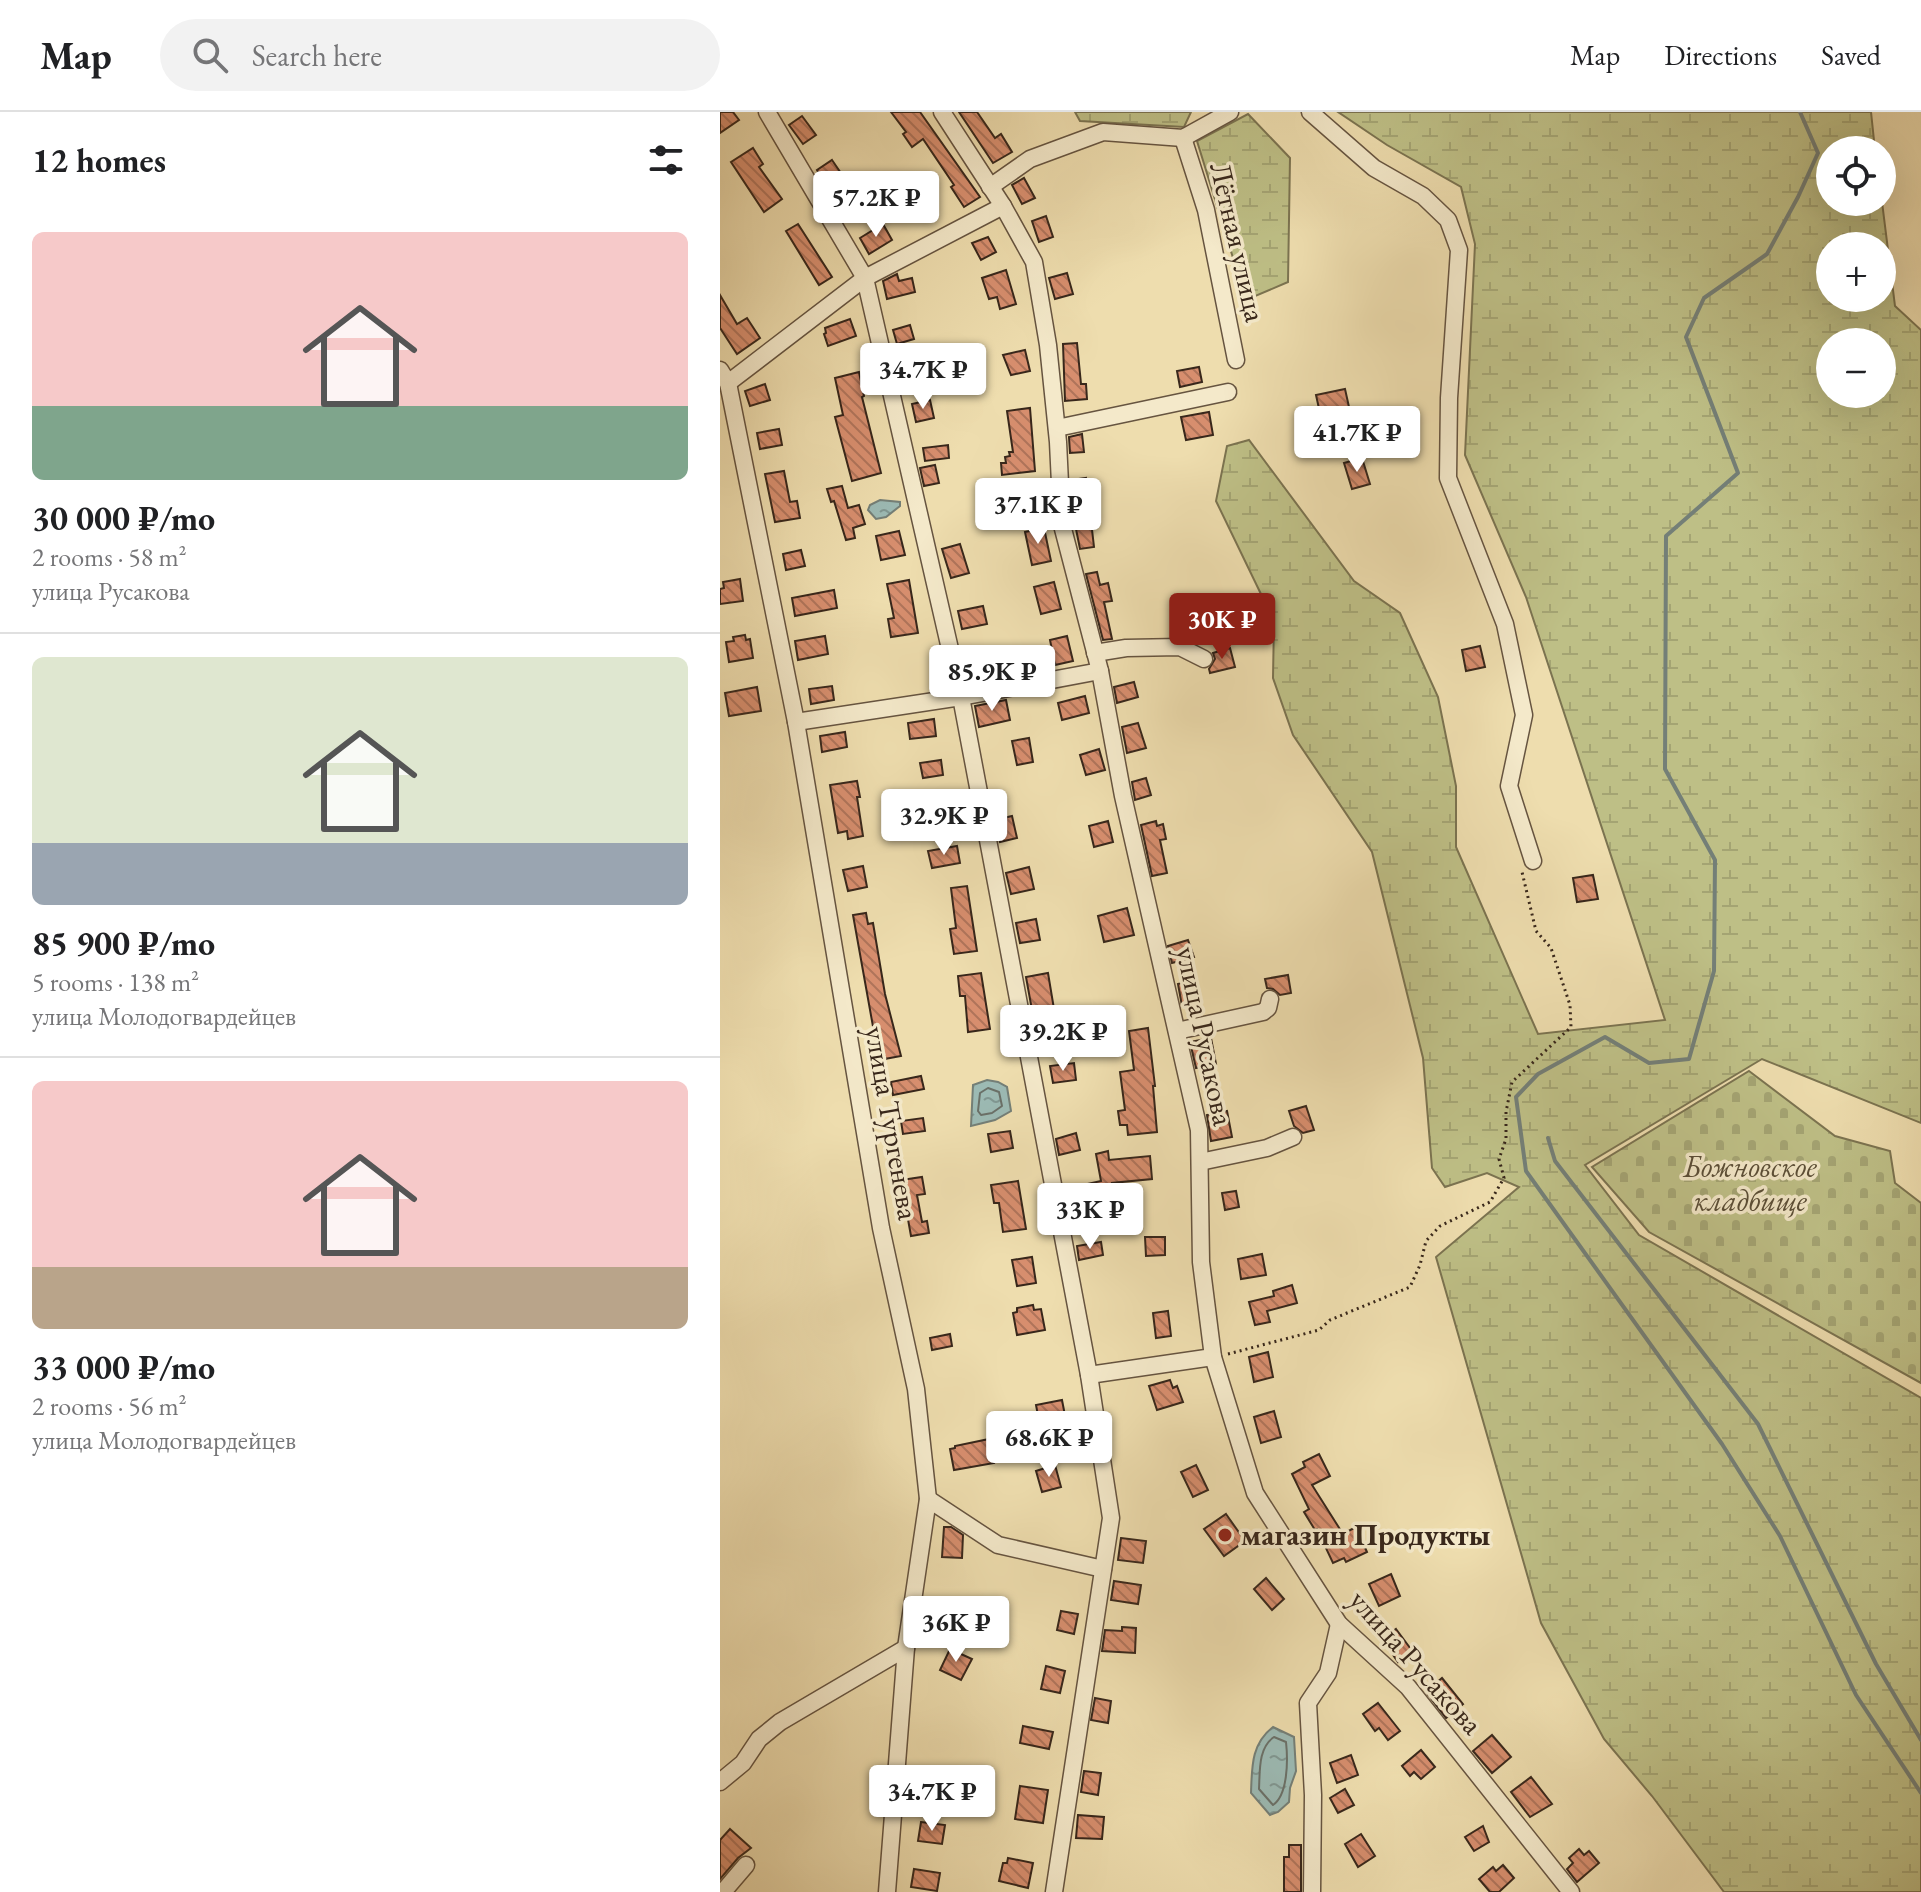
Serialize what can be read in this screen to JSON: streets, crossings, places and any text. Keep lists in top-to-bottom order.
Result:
{
  "streets": {
    "street": ["Лётная улица", "улица Русакова", "улица Тургенева"]
  },
  "parks": ["Божновское кладбище"],
  "places": ["магазин Продукты"],
  "page": {
    "header": "Map",
    "search": "Search here",
    "nav": ["Map", "Directions", "Saved"],
    "heading": "12 homes",
    "map_buttons": ["+", "−"],
    "price": [
      "57.2K ₽",
      "34.7K ₽",
      "41.7K ₽",
      "37.1K ₽",
      "30K ₽",
      "85.9K ₽",
      "32.9K ₽",
      "39.2K ₽",
      "33K ₽",
      "68.6K ₽",
      "36K ₽",
      "34.7K ₽"
    ],
    "list": [
      {
        "name": "30 000 ₽/mo",
        "note": "2 rooms · 58 m² · улица Русакова"
      },
      {
        "name": "85 900 ₽/mo",
        "note": "5 rooms · 138 m² · улица Молодогвардейцев"
      },
      {
        "name": "33 000 ₽/mo",
        "note": "2 rooms · 56 m² · улица Молодогвардейцев"
      }
    ]
  }
}
